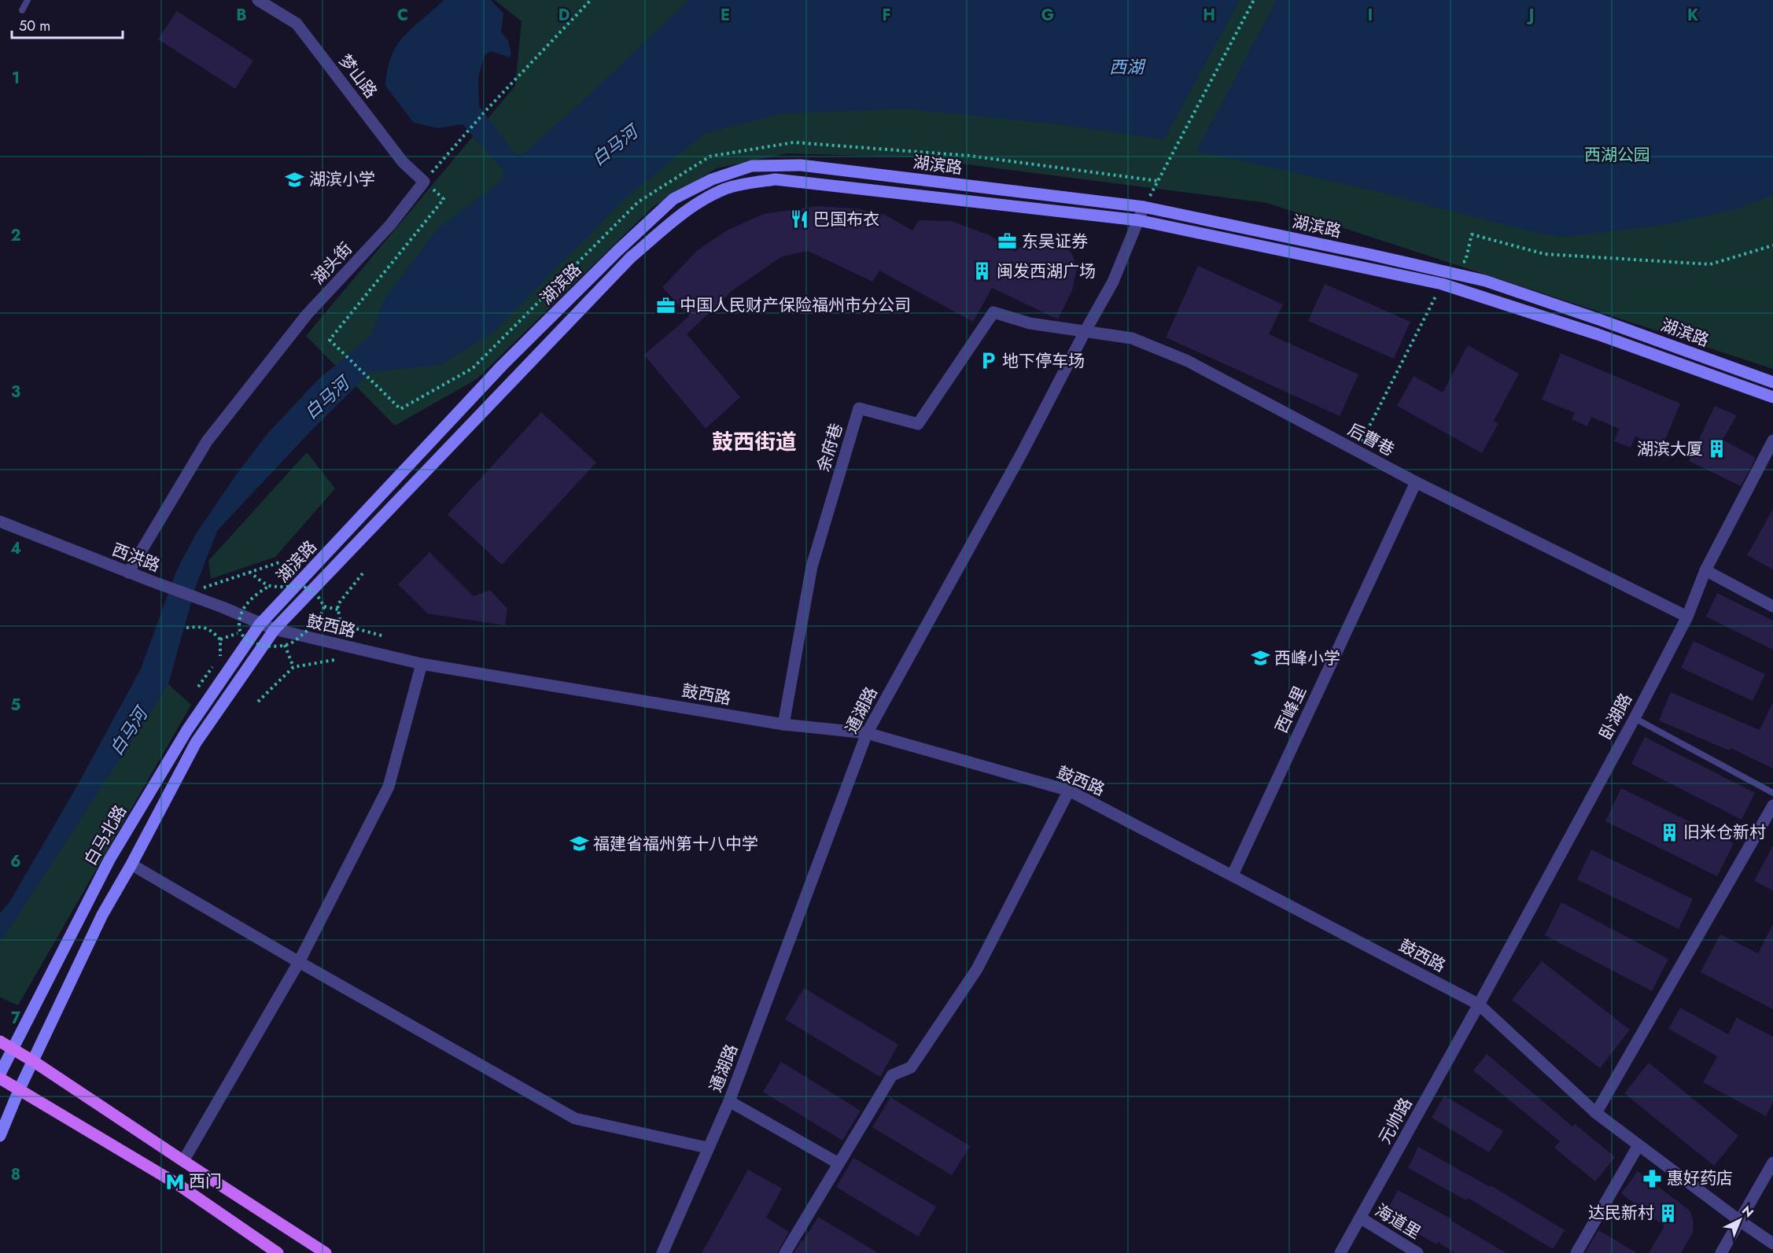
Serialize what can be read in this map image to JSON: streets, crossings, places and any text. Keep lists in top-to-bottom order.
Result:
{
  "streets": {
    "main road": ["湖滨路", "白马北路"],
    "street": [
      "梦山路",
      "湖头街",
      "后曹巷",
      "余府巷",
      "西洪路",
      "鼓西路",
      "西峰里",
      "通湖路",
      "卧湖路",
      "元帅路",
      "海道里"
    ]
  },
  "crossings": [
    ["梦山路", "湖头街"],
    ["湖滨路", "西洪路"],
    ["湖滨路", "鼓西路"],
    ["湖滨路", "通湖路"],
    ["湖滨路", "白马北路"],
    ["湖头街", "西洪路"],
    ["后曹巷", "余府巷"],
    ["后曹巷", "西峰里"],
    ["后曹巷", "通湖路"],
    ["后曹巷", "卧湖路"],
    ["余府巷", "鼓西路"],
    ["西洪路", "鼓西路"],
    ["西洪路", "白马北路"],
    ["鼓西路", "西峰里"],
    ["鼓西路", "通湖路"],
    ["鼓西路", "卧湖路"],
    ["鼓西路", "白马北路"],
    ["鼓西路", "元帅路"],
    ["卧湖路", "元帅路"],
    ["元帅路", "海道里"]
  ],
  "districts": ["鼓西街道"],
  "water": ["西湖", "白马河"],
  "parks": ["西湖公园"],
  "places": {
    "school or university": ["湖滨小学", "西峰小学", "福建省福州第十八中学"],
    "restaurant": ["巴国布衣"],
    "office": ["东吴证券", "中国人民财产保险福州市分公司"],
    "building": [
      "闽发西湖广场",
      "湖滨大厦",
      "旧米仓新村",
      "达民新村"
    ],
    "parking": ["地下停车场"],
    "pharmacy": ["惠好药店"],
    "metro station": ["西门"]
  },
  "scale_bar": "50 m",
  "north": "top right",
  "grid": {
    "columns": [
      "B",
      "C",
      "D",
      "E",
      "F",
      "G",
      "H",
      "I",
      "J",
      "K"
    ],
    "rows": [
      "1",
      "2",
      "3",
      "4",
      "5",
      "6",
      "7",
      "8"
    ]
  }
}
